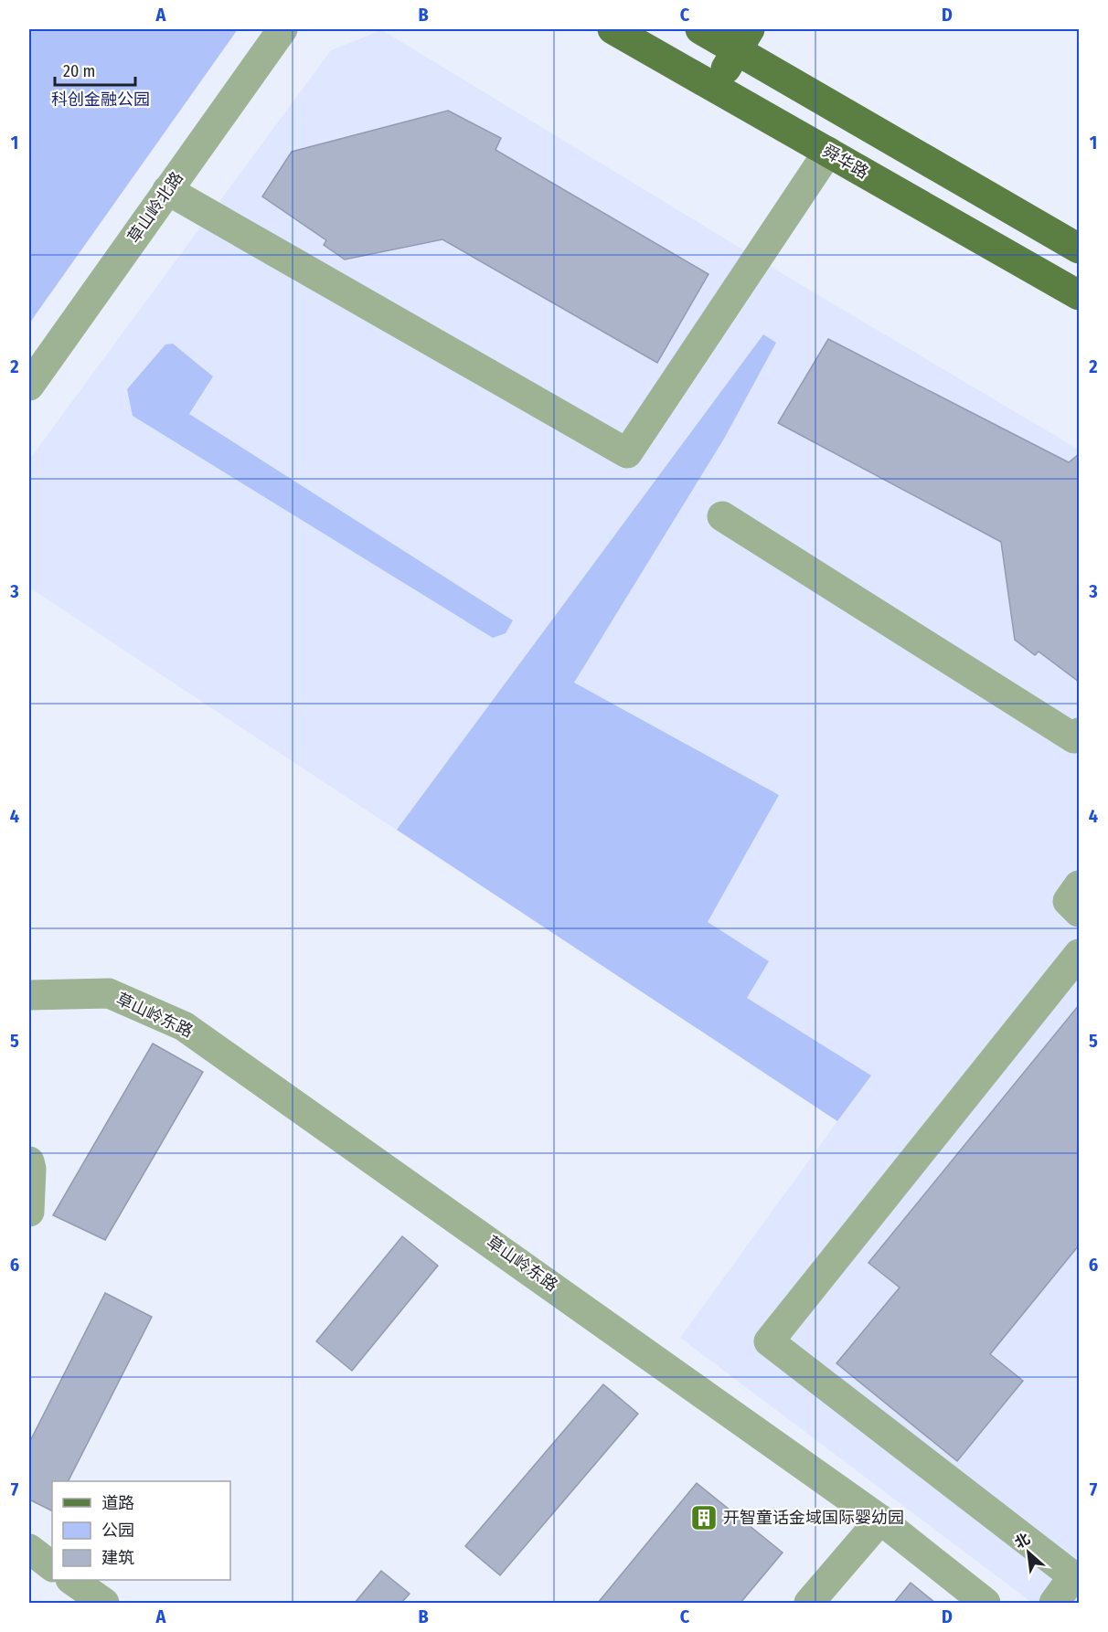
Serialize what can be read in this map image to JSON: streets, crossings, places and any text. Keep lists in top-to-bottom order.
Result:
{
  "streets": {
    "main road": ["舜华路"],
    "street": ["草山岭北路", "草山岭东路"]
  },
  "parks": ["科创金融公园"],
  "places": {
    "building": ["开智童话金域国际婴幼园"]
  },
  "legend": ["道路", "公园", "建筑"],
  "scale_bar": "20 m",
  "north": "top left",
  "grid": {
    "columns": [
      "A",
      "B",
      "C",
      "D"
    ],
    "rows": [
      "1",
      "2",
      "3",
      "4",
      "5",
      "6",
      "7"
    ]
  }
}
